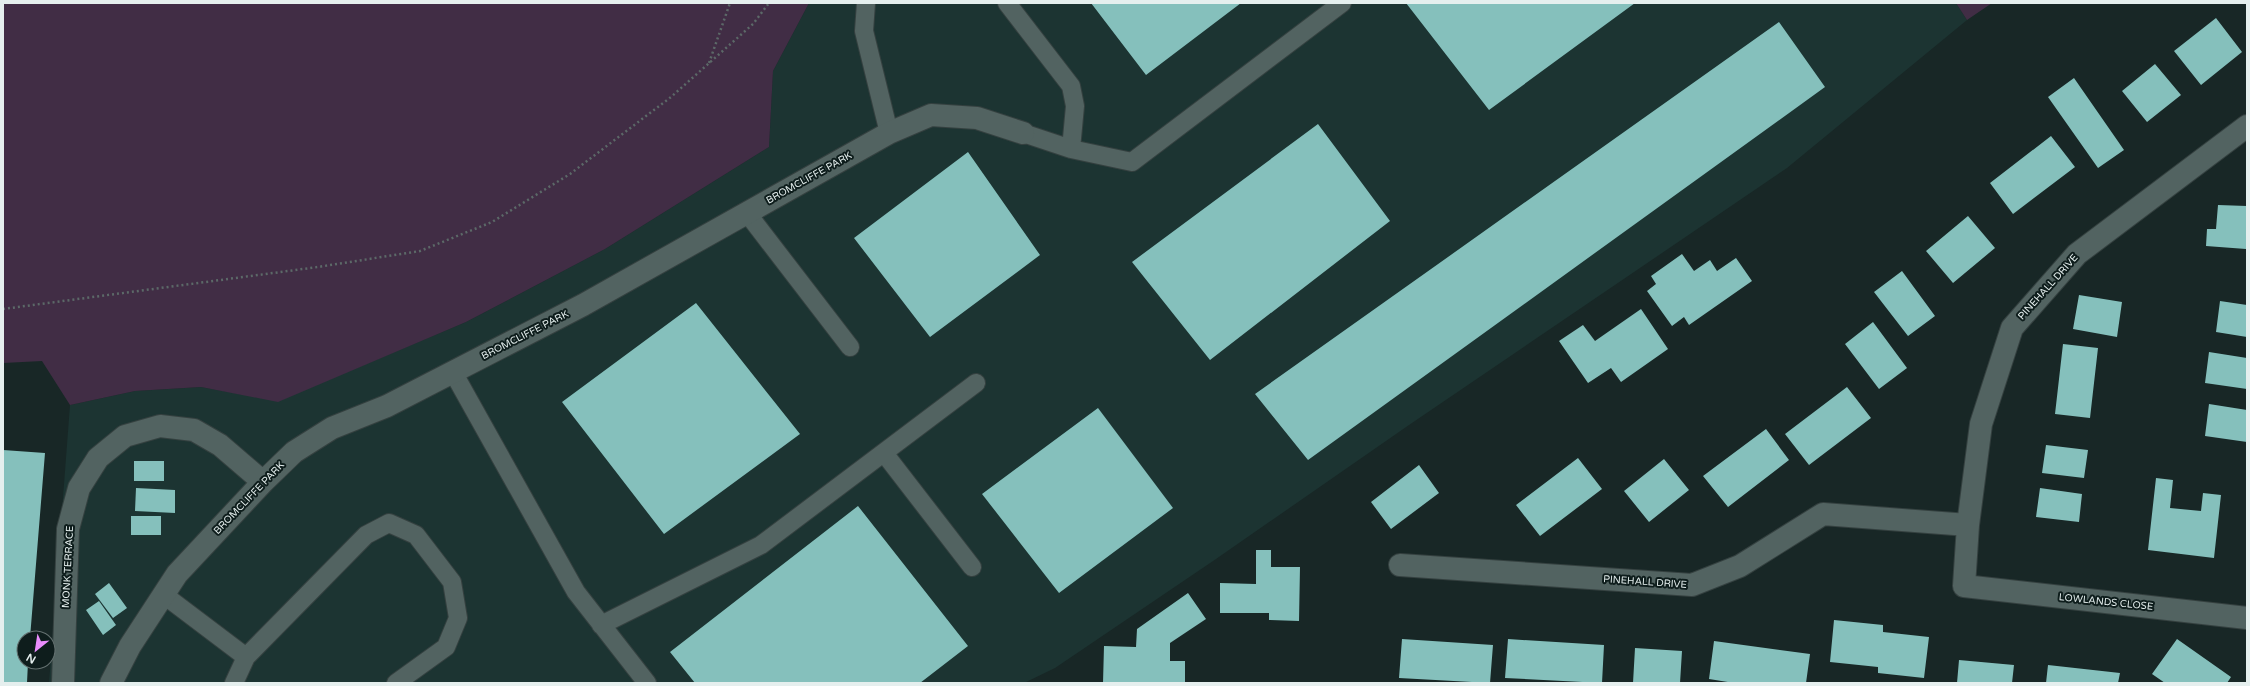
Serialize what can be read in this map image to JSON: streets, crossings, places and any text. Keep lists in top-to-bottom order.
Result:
{
  "streets": {
    "street": [
      "BROMCLIFFE PARK",
      "PINEHALL DRIVE",
      "MONK TERRACE",
      "LOWLANDS CLOSE"
    ]
  },
  "crossings": [
    ["BROMCLIFFE PARK", "MONK TERRACE"],
    ["PINEHALL DRIVE", "LOWLANDS CLOSE"]
  ],
  "north": "bottom left"
}
